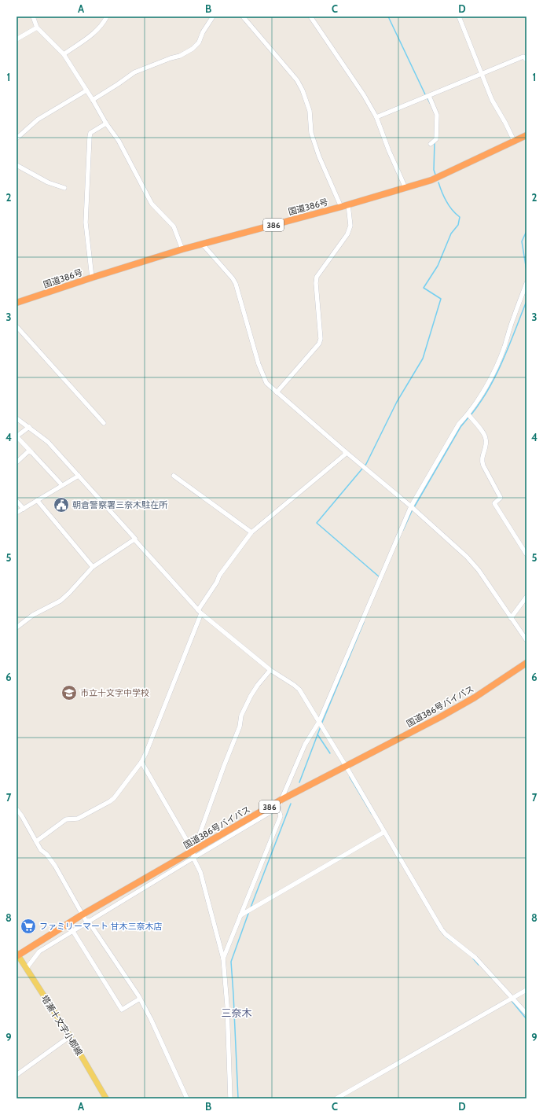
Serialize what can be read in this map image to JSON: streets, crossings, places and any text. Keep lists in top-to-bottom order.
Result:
{
  "streets": {
    "highway": ["国道386号", "386", "国道386号バイパス"],
    "main road": ["塔瀬十文字小郡線"]
  },
  "crossings": [
    ["国道386号バイパス", "塔瀬十文字小郡線"]
  ],
  "districts": ["三奈木"],
  "places": {
    "public building": ["朝倉警察署三奈木駐在所"],
    "school or university": ["市立十文字中学校"],
    "supermarket": ["ファミリーマート 甘木三奈木店"]
  },
  "grid": {
    "columns": [
      "A",
      "B",
      "C",
      "D"
    ],
    "rows": [
      "1",
      "2",
      "3",
      "4",
      "5",
      "6",
      "7",
      "8",
      "9"
    ]
  }
}
